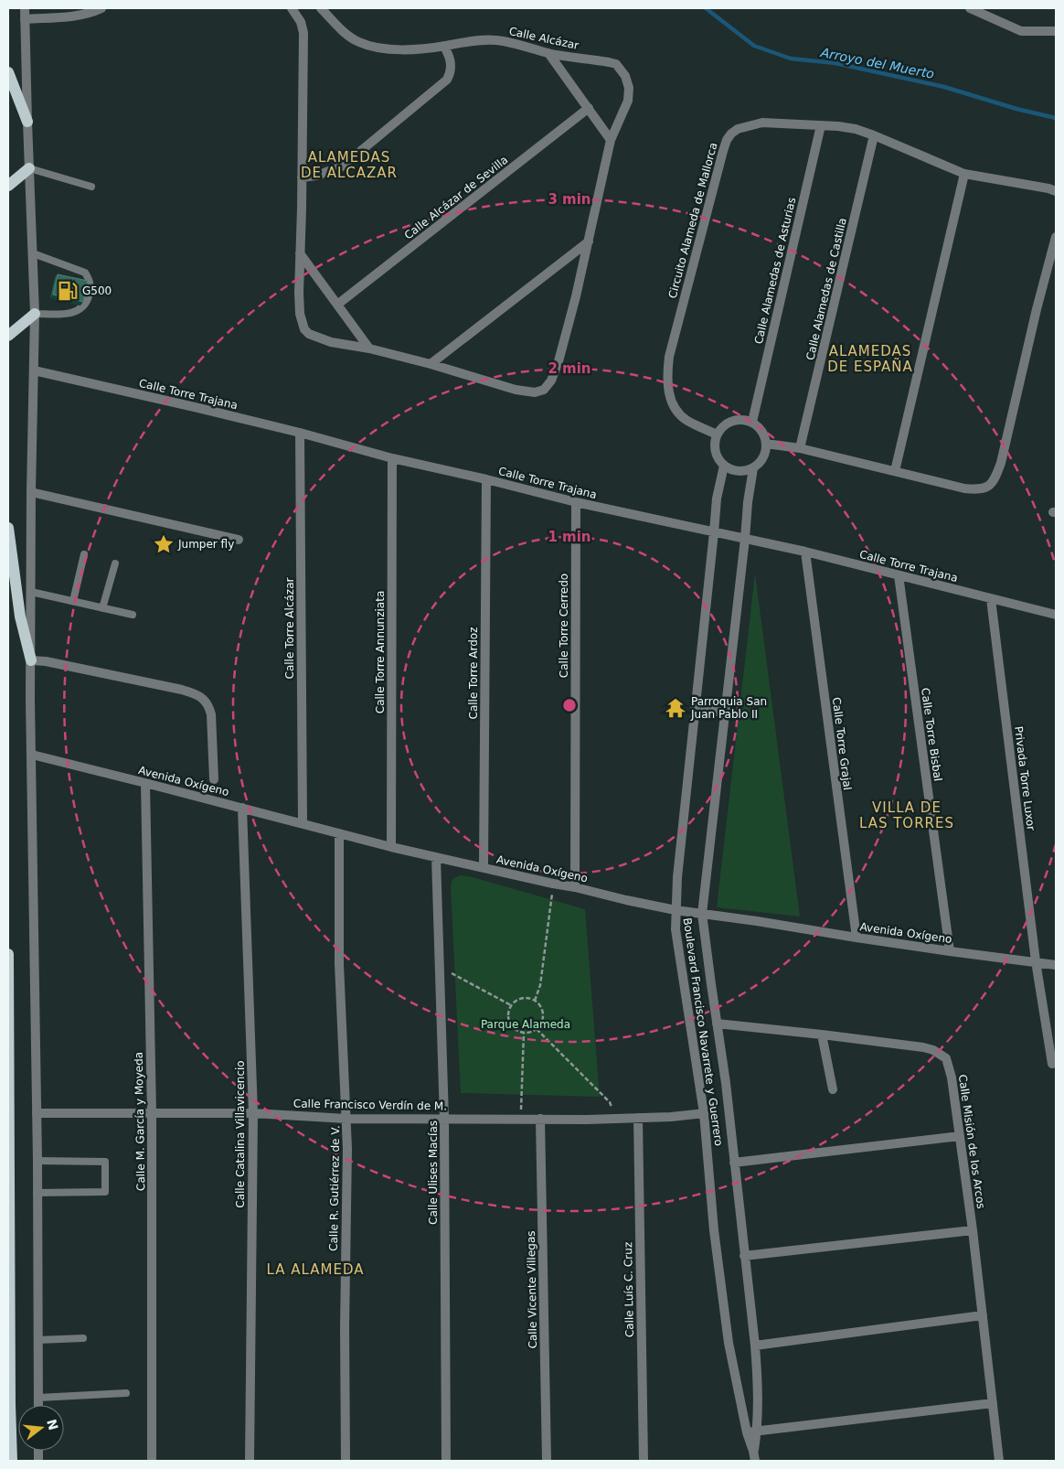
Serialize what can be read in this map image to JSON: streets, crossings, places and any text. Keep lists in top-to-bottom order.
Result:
{
  "streets": {
    "street": [
      "Calle Alcázar",
      "Calle Alcázar de Sevilla",
      "Circuito Alameda de Mallorca",
      "Calle Alamedas de Asturias",
      "Calle Alamedas de Castilla",
      "Calle Torre Trajana",
      "Calle Torre Cerredo",
      "Calle Torre Alcázar",
      "Calle Torre Annunziata",
      "Calle Torre Ardoz",
      "Calle Torre Bisbal",
      "Calle Torre Grajal",
      "Privada Torre Luxor",
      "Avenida Oxígeno",
      "Boulevard Francisco Navarrete y Guerrero",
      "Calle Francisco Verdín de M.",
      "Calle M. García y Moyeda",
      "Calle Catalina Villavicencio",
      "Calle Misión de los Arcos",
      "Calle Ulises Macías",
      "Calle R. Gutiérrez de V.",
      "Calle Vicente Villegas",
      "Calle Luís C. Cruz"
    ]
  },
  "crossings": [
    ["Circuito Alameda de Mallorca", "Calle Alamedas de Asturias"],
    ["Circuito Alameda de Mallorca", "Calle Alamedas de Castilla"],
    ["Calle Torre Trajana", "Calle Torre Cerredo"],
    ["Calle Torre Trajana", "Calle Torre Alcázar"],
    ["Calle Torre Trajana", "Calle Torre Annunziata"],
    ["Calle Torre Trajana", "Calle Torre Ardoz"],
    ["Calle Torre Trajana", "Calle Torre Bisbal"],
    ["Calle Torre Trajana", "Calle Torre Grajal"],
    ["Calle Torre Trajana", "Privada Torre Luxor"],
    ["Calle Torre Trajana", "Boulevard Francisco Navarrete y Guerrero"],
    ["Calle Torre Cerredo", "Avenida Oxígeno"],
    ["Calle Torre Alcázar", "Avenida Oxígeno"],
    ["Calle Torre Annunziata", "Avenida Oxígeno"],
    ["Calle Torre Ardoz", "Avenida Oxígeno"],
    ["Calle Torre Bisbal", "Avenida Oxígeno"],
    ["Calle Torre Grajal", "Avenida Oxígeno"],
    ["Privada Torre Luxor", "Avenida Oxígeno"],
    ["Avenida Oxígeno", "Boulevard Francisco Navarrete y Guerrero"],
    ["Avenida Oxígeno", "Calle M. García y Moyeda"],
    ["Avenida Oxígeno", "Calle Catalina Villavicencio"],
    ["Avenida Oxígeno", "Calle Ulises Macías"],
    ["Avenida Oxígeno", "Calle R. Gutiérrez de V."],
    ["Boulevard Francisco Navarrete y Guerrero", "Calle Francisco Verdín de M."],
    ["Boulevard Francisco Navarrete y Guerrero", "Calle Misión de los Arcos"],
    ["Calle Francisco Verdín de M.", "Calle M. García y Moyeda"],
    ["Calle Francisco Verdín de M.", "Calle Catalina Villavicencio"],
    ["Calle Francisco Verdín de M.", "Calle Ulises Macías"],
    ["Calle Francisco Verdín de M.", "Calle R. Gutiérrez de V."],
    ["Calle Francisco Verdín de M.", "Calle Vicente Villegas"],
    ["Calle Francisco Verdín de M.", "Calle Luís C. Cruz"]
  ],
  "districts": [
    "ALAMEDAS DE ALCAZAR",
    "ALAMEDAS DE ESPAÑA",
    "VILLA DE LAS TORRES",
    "LA ALAMEDA"
  ],
  "water": ["Arroyo del Muerto"],
  "parks": ["Parque Alameda"],
  "places": {
    "fuel station": ["G500"],
    "place": ["Jumper fly"],
    "temple": ["Parroquia San Juan Pablo II"]
  },
  "north": "right",
  "rings": ["3 min", "2 min", "1 min"]
}
